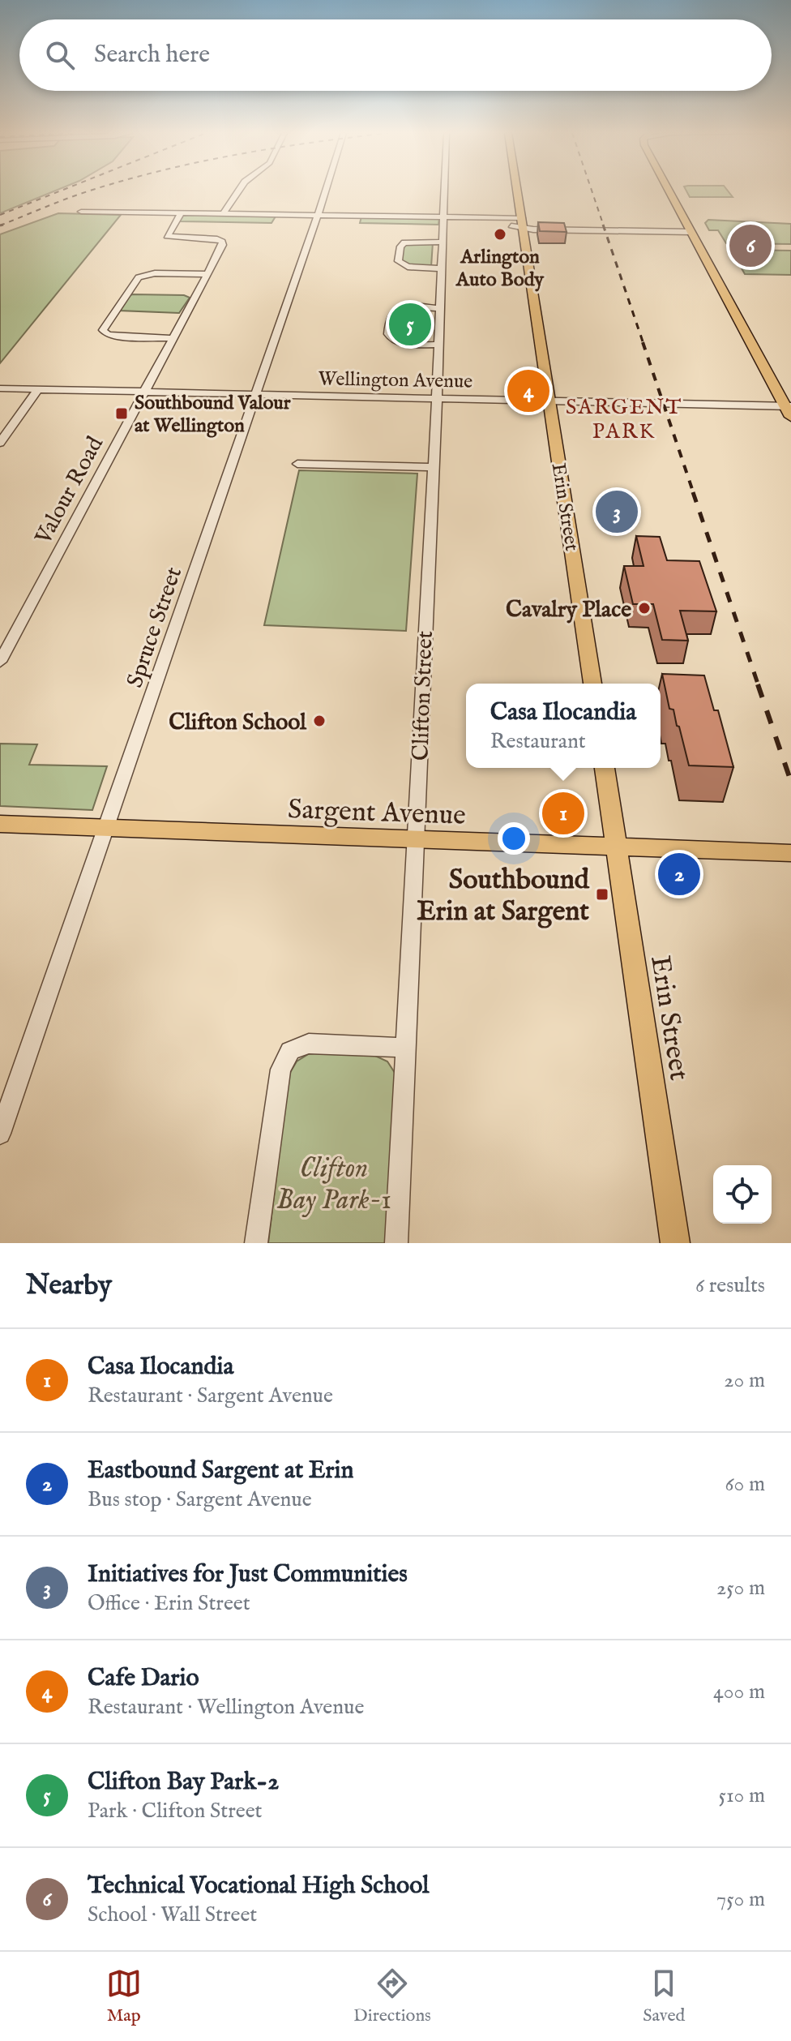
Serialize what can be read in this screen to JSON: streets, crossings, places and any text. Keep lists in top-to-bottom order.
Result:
{
  "streets": {
    "main road": ["Erin Street", "Sargent Avenue"],
    "street": [
      "Wellington Avenue",
      "Valour Road",
      "Spruce Street",
      "Clifton Street"
    ]
  },
  "crossings": [
    ["Wellington Avenue", "Valour Road"],
    ["Wellington Avenue", "Erin Street"],
    ["Wellington Avenue", "Spruce Street"],
    ["Wellington Avenue", "Clifton Street"],
    ["Erin Street", "Sargent Avenue"],
    ["Spruce Street", "Sargent Avenue"],
    ["Clifton Street", "Sargent Avenue"]
  ],
  "districts": ["SARGENT PARK"],
  "parks": ["Clifton Bay Park-1"],
  "places": {
    "other": ["Arlington Auto Body", "Cavalry Place", "Clifton School"],
    "transit": ["Southbound Valour at Wellington", "Southbound Erin at Sargent"]
  },
  "page": {
    "search": "Search here",
    "pins": [
      "6",
      "5",
      "4",
      "3",
      "1",
      "2"
    ],
    "popup": ["Casa Ilocandia", "Restaurant"],
    "heading": ["Nearby", "6 results"],
    "list": [
      {
        "mark": "1",
        "name": "Casa Ilocandia",
        "note": "Restaurant · Sargent Avenue",
        "value": "20 m"
      },
      {
        "mark": "2",
        "name": "Eastbound Sargent at Erin",
        "note": "Bus stop · Sargent Avenue",
        "value": "60 m"
      },
      {
        "mark": "3",
        "name": "Initiatives for Just Communities",
        "note": "Office · Erin Street",
        "value": "250 m"
      },
      {
        "mark": "4",
        "name": "Cafe Dario",
        "note": "Restaurant · Wellington Avenue",
        "value": "400 m"
      },
      {
        "mark": "5",
        "name": "Clifton Bay Park-2",
        "note": "Park · Clifton Street",
        "value": "510 m"
      },
      {
        "mark": "6",
        "name": "Technical Vocational High School",
        "note": "School · Wall Street",
        "value": "750 m"
      }
    ],
    "nav": ["Map", "Directions", "Saved"]
  }
}
